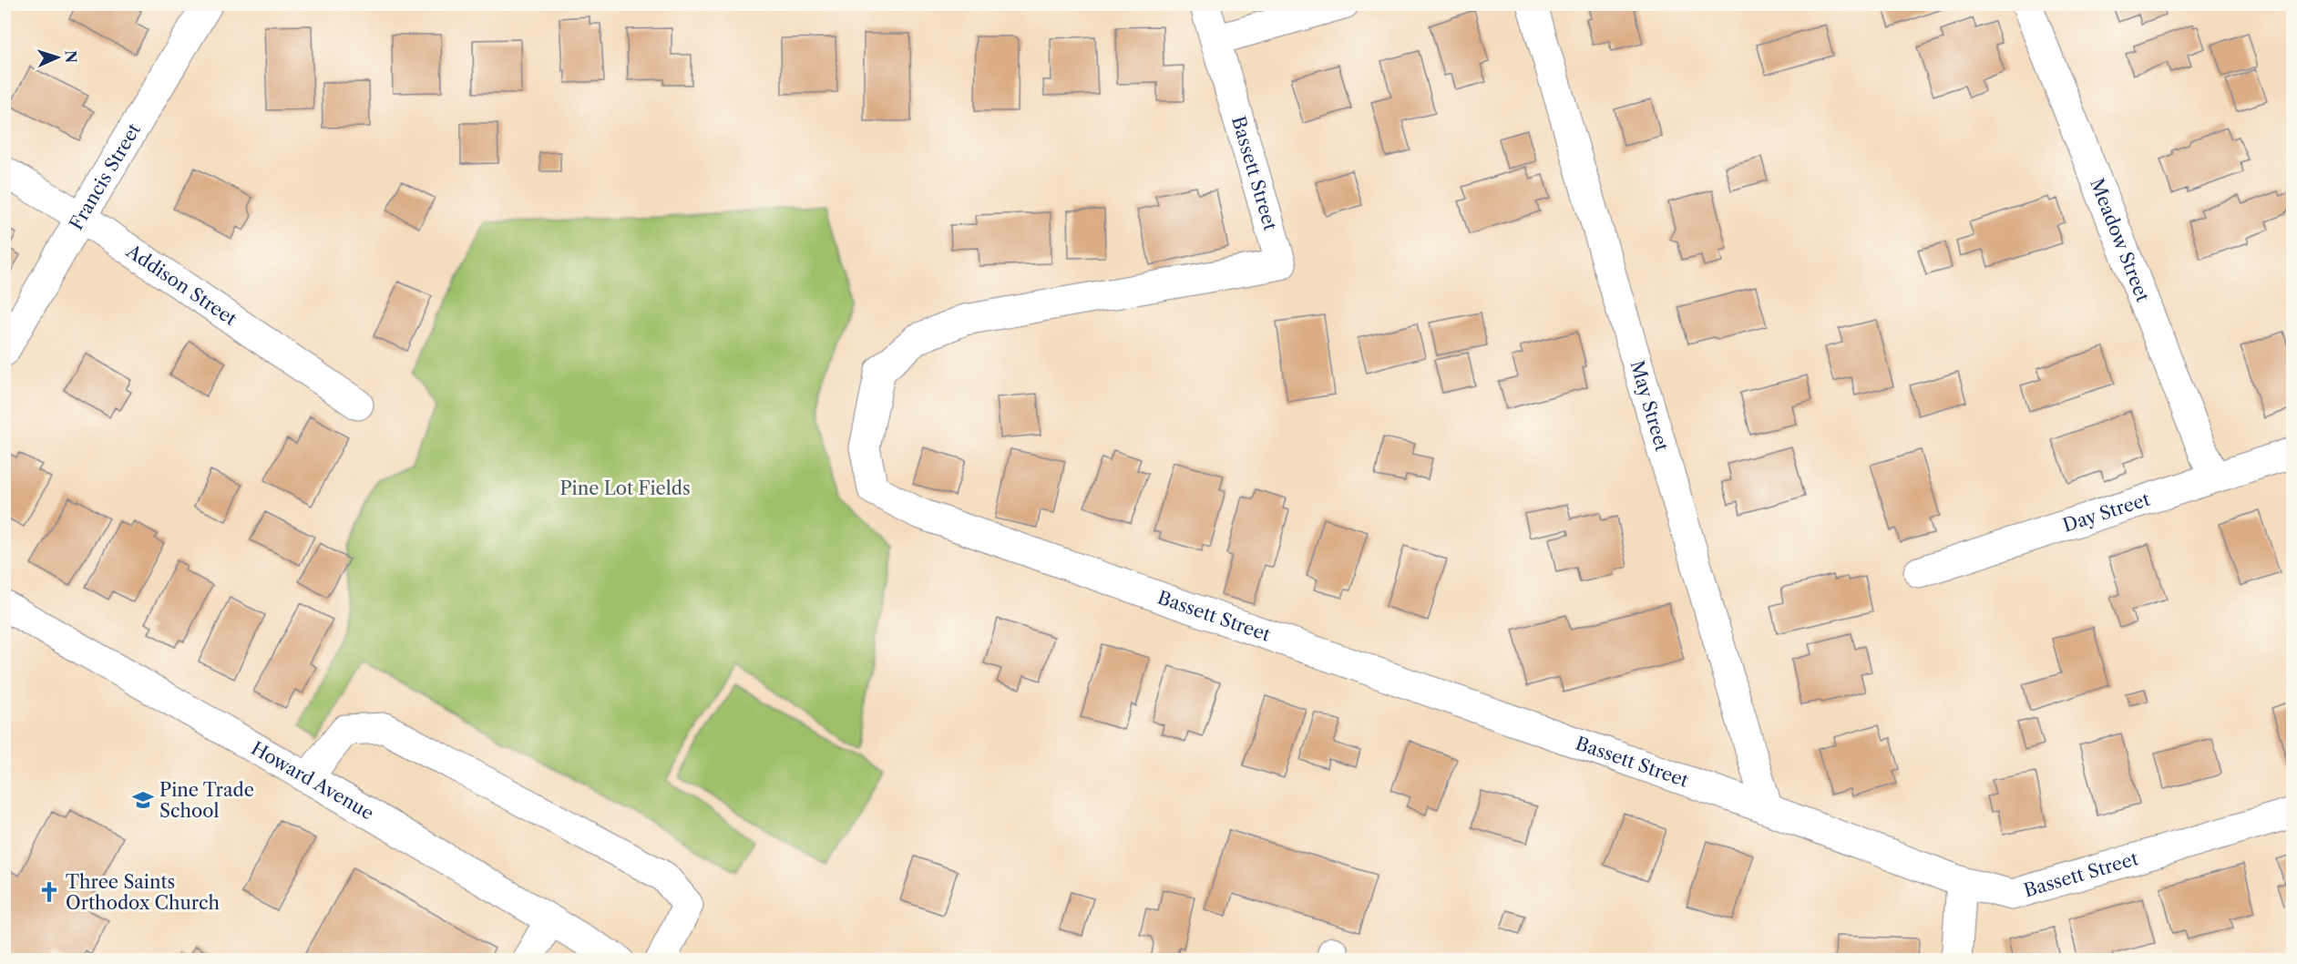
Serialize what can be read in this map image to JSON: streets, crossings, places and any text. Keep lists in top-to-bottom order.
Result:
{
  "streets": {
    "street": [
      "Bassett Street",
      "Francis Street",
      "Meadow Street",
      "Addison Street",
      "May Street",
      "Day Street",
      "Howard Avenue"
    ]
  },
  "crossings": [
    ["Bassett Street", "May Street"],
    ["Francis Street", "Addison Street"],
    ["Meadow Street", "Day Street"]
  ],
  "parks": ["Pine Lot Fields"],
  "places": {
    "school or university": ["Pine Trade School"],
    "church": ["Three Saints Orthodox Church"]
  },
  "north": "right"
}
